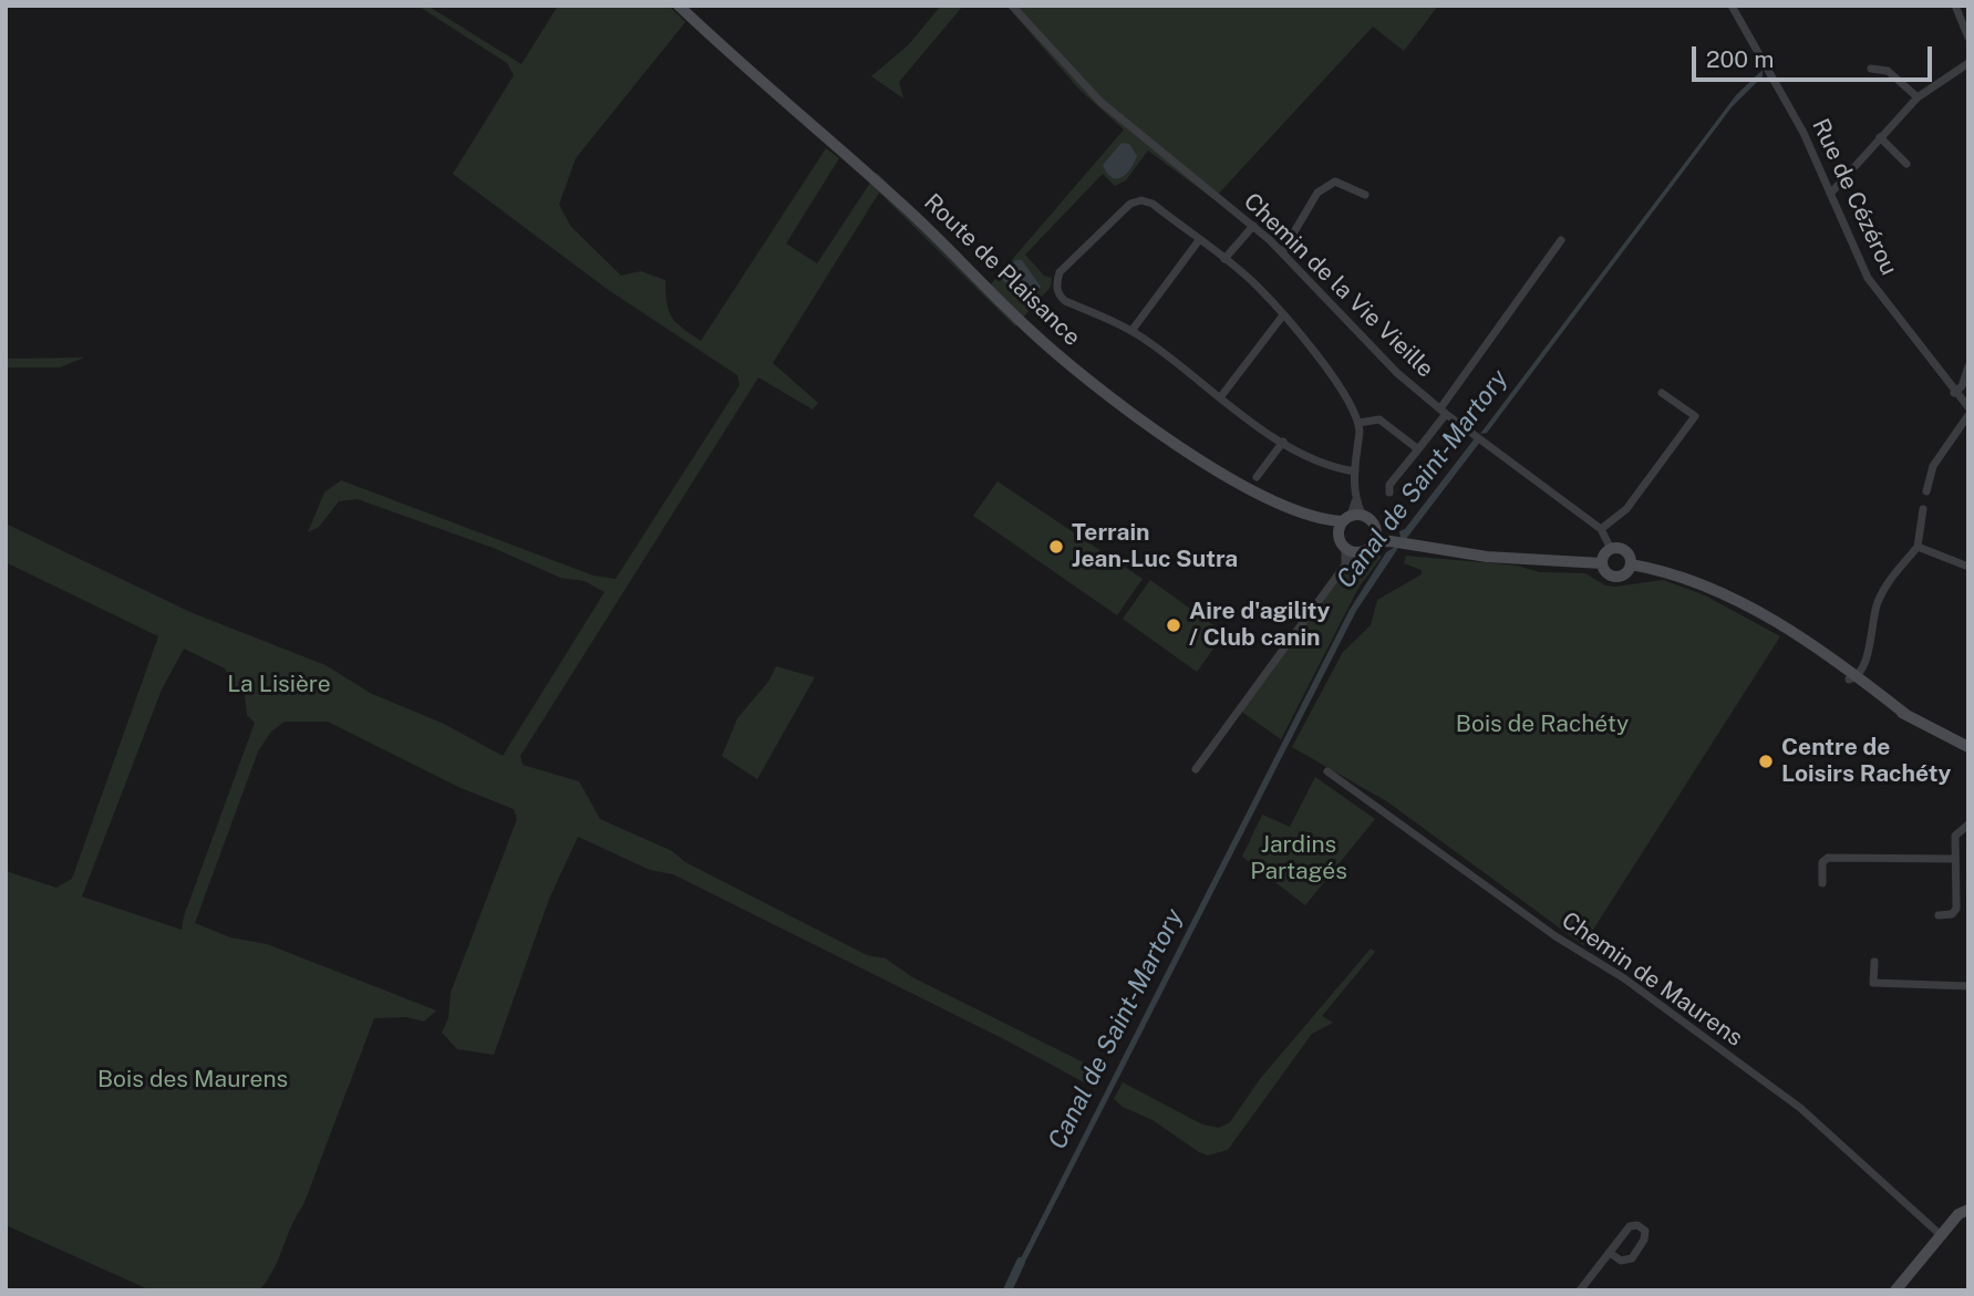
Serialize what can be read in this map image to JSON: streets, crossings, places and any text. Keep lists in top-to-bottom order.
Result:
{
  "streets": {
    "main road": ["Route de Plaisance"],
    "street": ["Rue de Cézérou", "Chemin de la Vie Vieille", "Chemin de Maurens"]
  },
  "water": ["Canal de Saint-Martory"],
  "parks": [
    "La Lisière",
    "Bois de Rachéty",
    "Jardins Partagés",
    "Bois des Maurens"
  ],
  "places": ["Terrain Jean-Luc Sutra", "Aire d'agility / Club canin", "Centre de Loisirs Rachéty"],
  "scale_bar": "200 m"
}
